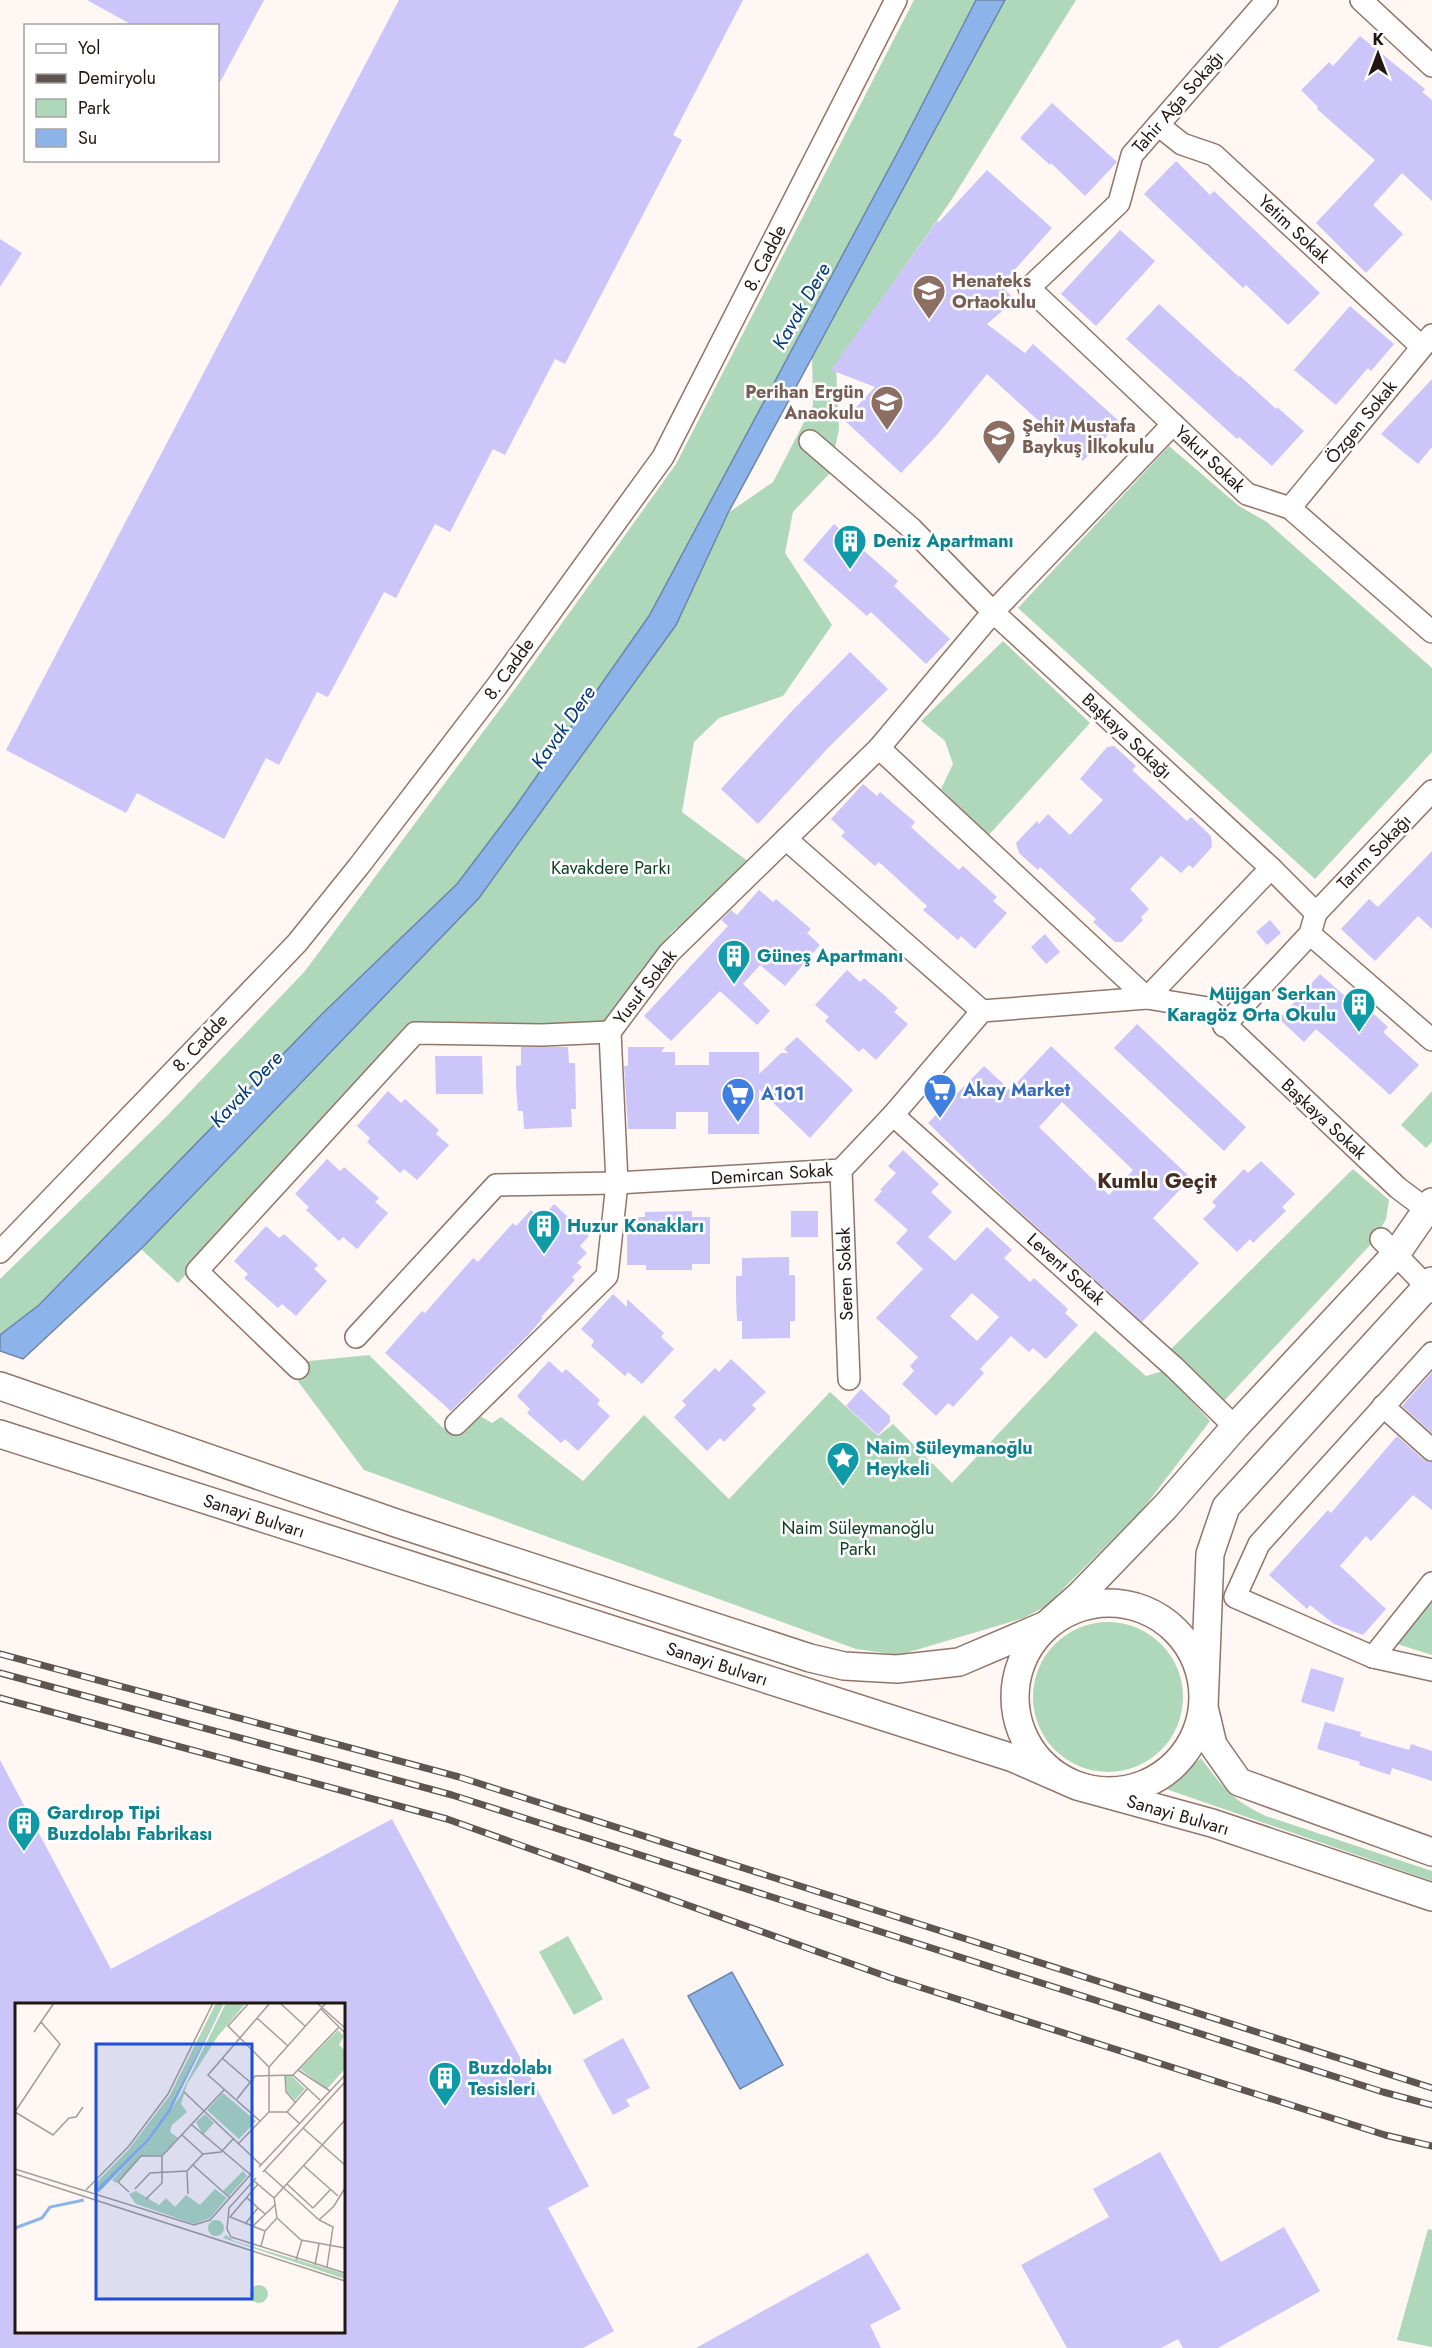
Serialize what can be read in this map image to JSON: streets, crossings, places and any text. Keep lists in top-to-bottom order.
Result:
{
  "streets": {
    "main road": ["Sanayi Bulvarı"],
    "street": [
      "Tahir Ağa Sokağı",
      "Yetim Sokak",
      "8. Cadde",
      "Özgen Sokak",
      "Yakut Sokak",
      "Başkaya Sokağı",
      "Tarım Sokağı",
      "Yusuf Sokak",
      "Başkaya Sokak",
      "Demircan Sokak",
      "Levent Sokak",
      "Seren Sokak"
    ]
  },
  "crossings": [
    ["Tahir Ağa Sokağı", "Yetim Sokak"],
    ["Tahir Ağa Sokağı", "Yakut Sokak"],
    ["Yetim Sokak", "Özgen Sokak"],
    ["Özgen Sokak", "Yakut Sokak"],
    ["Başkaya Sokağı", "Tarım Sokağı"],
    ["Başkaya Sokağı", "Yusuf Sokak"],
    ["Yusuf Sokak", "Demircan Sokak"],
    ["Demircan Sokak", "Levent Sokak"],
    ["Demircan Sokak", "Seren Sokak"]
  ],
  "districts": ["Kumlu Geçit"],
  "water": ["Kavak Dere"],
  "parks": ["Kavakdere Parkı", "Naim Süleymanoğlu Parkı"],
  "places": {
    "school or university": ["Henateks Ortaokulu", "Perihan Ergün Anaokulu", "Şehit Mustafa Baykuş İlkokulu"],
    "building": [
      "Deniz Apartmanı",
      "Güneş Apartmanı",
      "Müjgan Serkan Karagöz Orta Okulu",
      "Huzur Konakları",
      "Gardırop Tipi Buzdolabı Fabrikası",
      "Buzdolabı Tesisleri"
    ],
    "supermarket": ["Akay Market", "A101"],
    "place": ["Naim Süleymanoğlu Heykeli"]
  },
  "legend": [
    "Yol",
    "Demiryolu",
    "Park",
    "Su"
  ],
  "north": "top"
}
